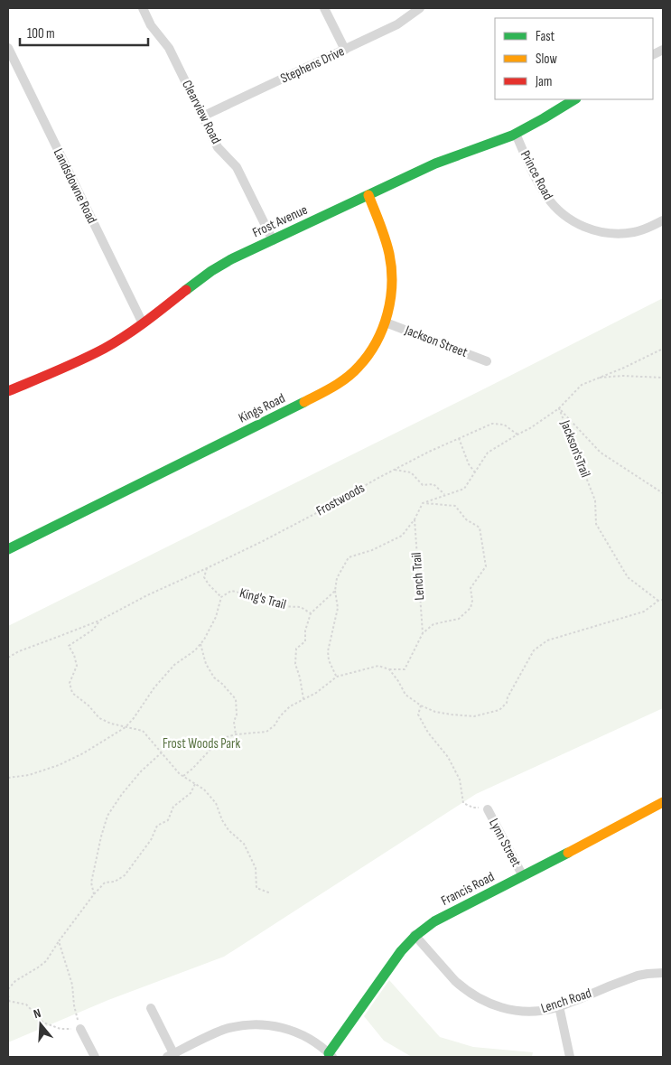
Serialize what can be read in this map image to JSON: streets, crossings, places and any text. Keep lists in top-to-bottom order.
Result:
{
  "streets": {
    "street": [
      "Stephens Drive",
      "Clearview Road",
      "Prince Road",
      "Landsdowne Road",
      "Frost Avenue",
      "Jackson Street",
      "Kings Road",
      "Lynn Street",
      "Francis Road",
      "Lench Road"
    ],
    "path": [
      "Jackson'sTrail",
      "Frostwoods",
      "Lench Trail",
      "King's Trail"
    ]
  },
  "crossings": [
    ["Stephens Drive", "Clearview Road"],
    ["Clearview Road", "Frost Avenue"],
    ["Prince Road", "Frost Avenue"],
    ["Landsdowne Road", "Frost Avenue"],
    ["Frost Avenue", "Kings Road"],
    ["Jackson Street", "Kings Road"],
    ["Lynn Street", "Francis Road"],
    ["Francis Road", "Lench Road"]
  ],
  "parks": ["Frost Woods Park"],
  "legend": ["Fast", "Slow", "Jam"],
  "scale_bar": "100 m",
  "north": "top"
}
